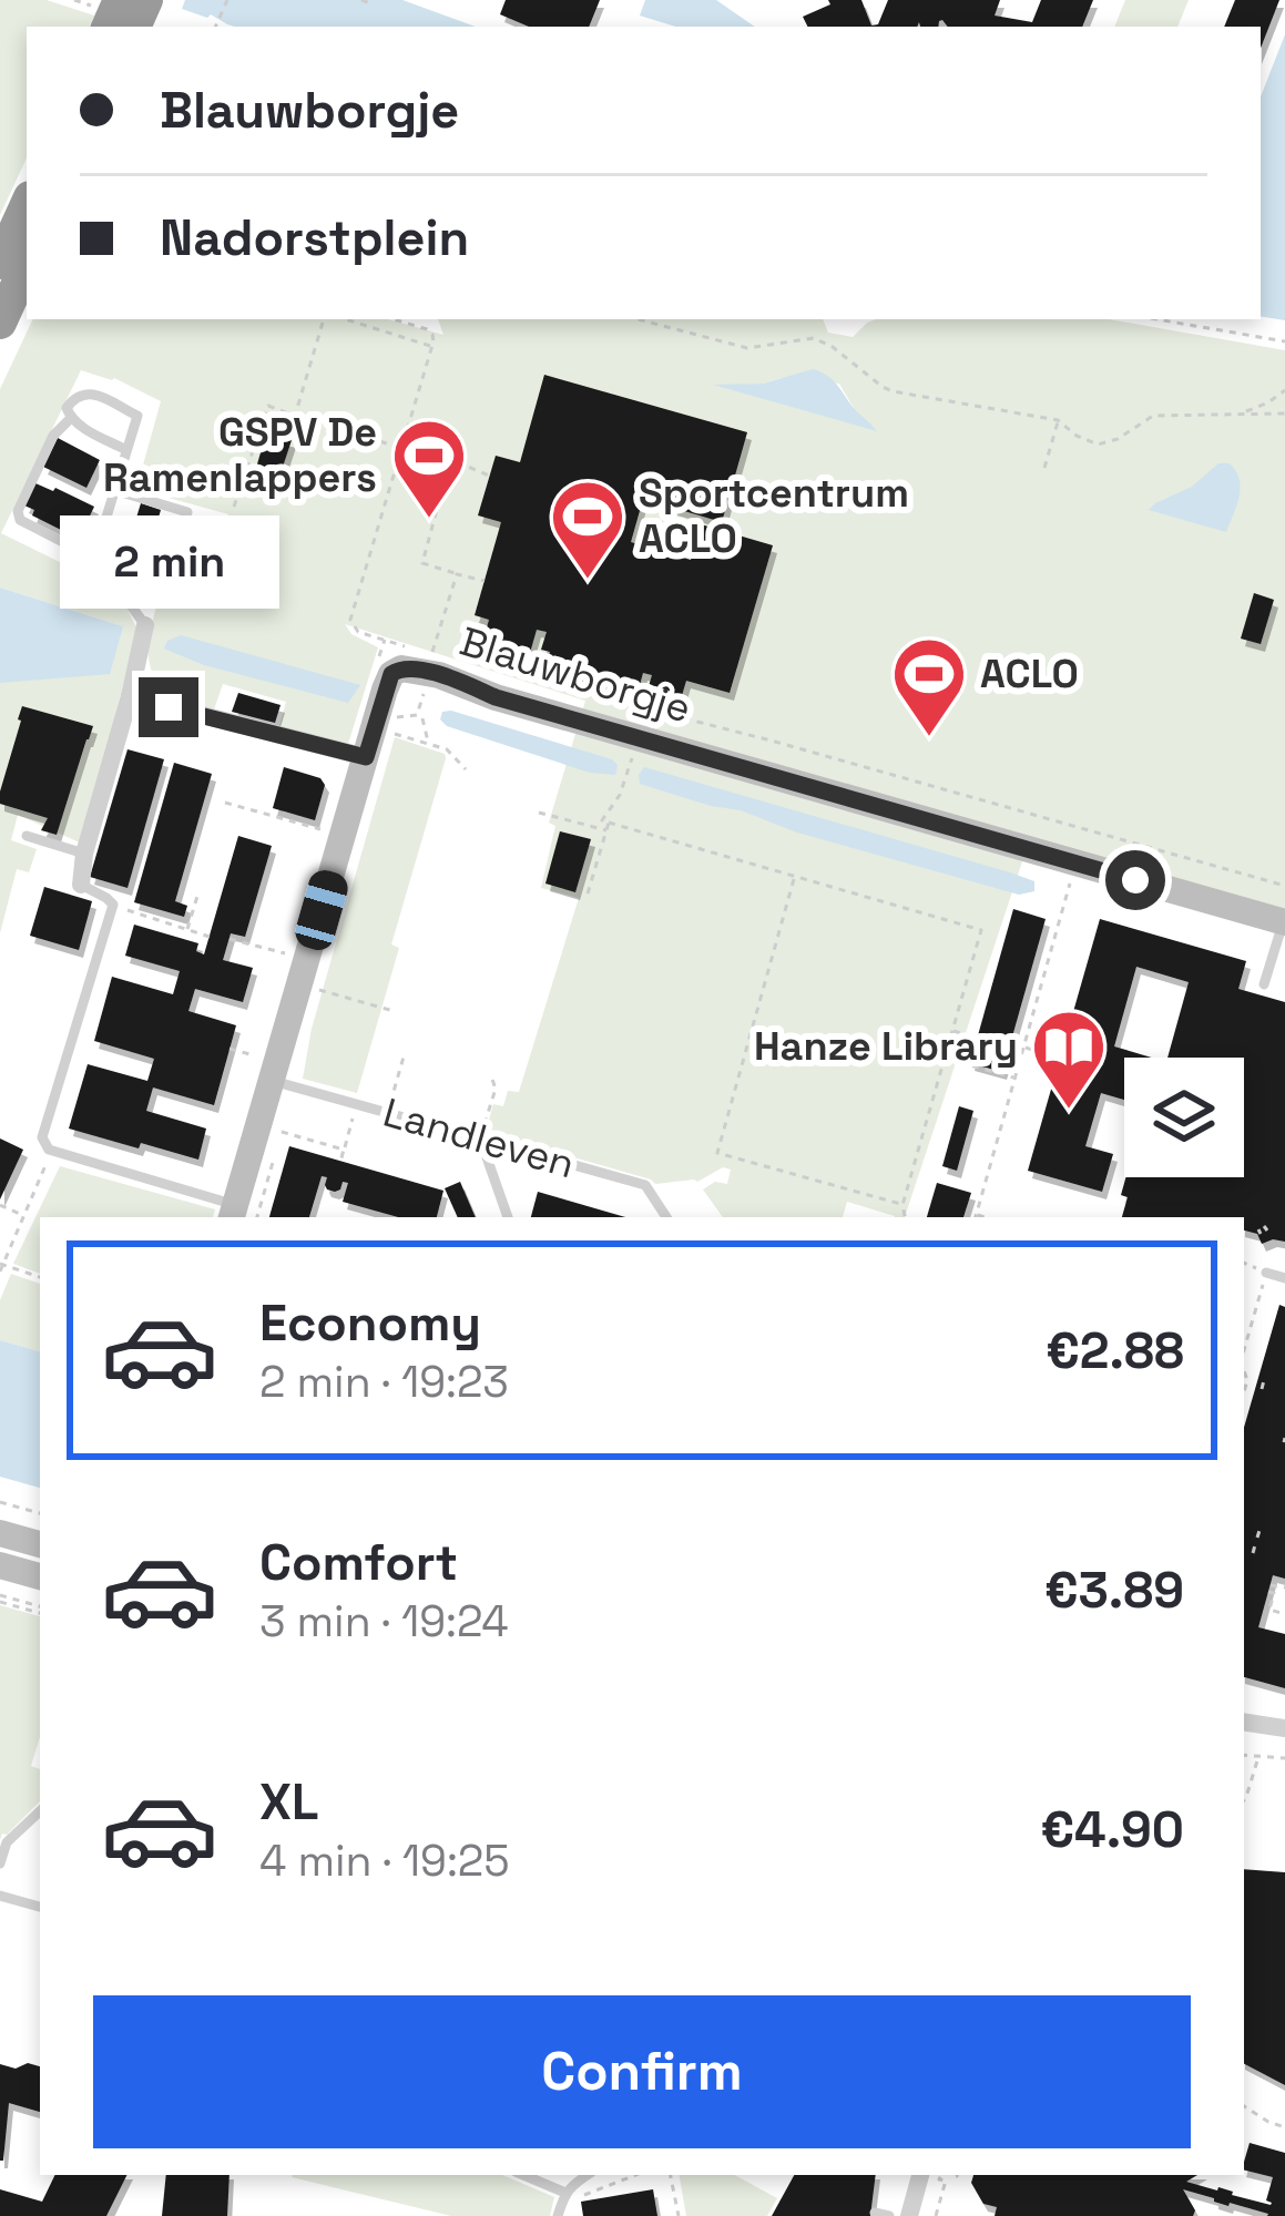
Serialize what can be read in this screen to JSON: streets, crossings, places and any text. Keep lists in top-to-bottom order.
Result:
{
  "streets": {
    "street": ["Blauwborgje"],
    "lane": ["Landleven"]
  },
  "crossings": [
    ["Blauwborgje", "Landleven"]
  ],
  "places": {
    "sports": ["GSPV De Ramenlappers", "Sportcentrum ACLO", "ACLO"],
    "library": ["Hanze Library"]
  },
  "page": {
    "banner": ["Blauwborgje", "Nadorstplein"],
    "bubble": "2 min",
    "list": [
      {
        "name": "Economy",
        "note": "2 min · 19:23",
        "value": "€2.88"
      },
      {
        "name": "Comfort",
        "note": "3 min · 19:24",
        "value": "€3.89"
      },
      {
        "name": "XL",
        "note": "4 min · 19:25",
        "value": "€4.90"
      }
    ],
    "buttons": "Confirm"
  }
}
